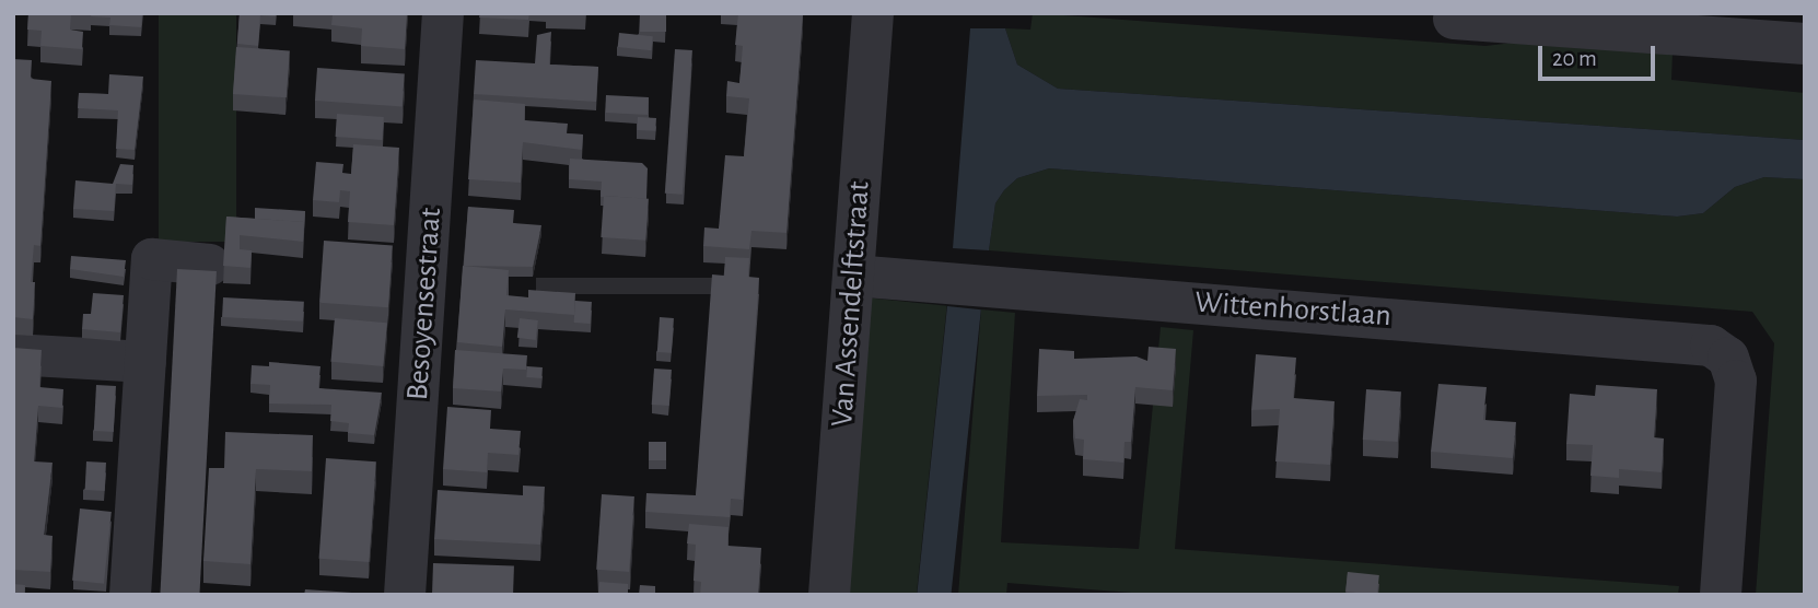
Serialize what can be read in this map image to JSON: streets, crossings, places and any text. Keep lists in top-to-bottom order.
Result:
{
  "streets": {
    "street": ["Besoyensestraat", "Van Assendelftstraat", "Wittenhorstlaan"]
  },
  "crossings": [
    ["Van Assendelftstraat", "Wittenhorstlaan"]
  ],
  "scale_bar": "20 m"
}
